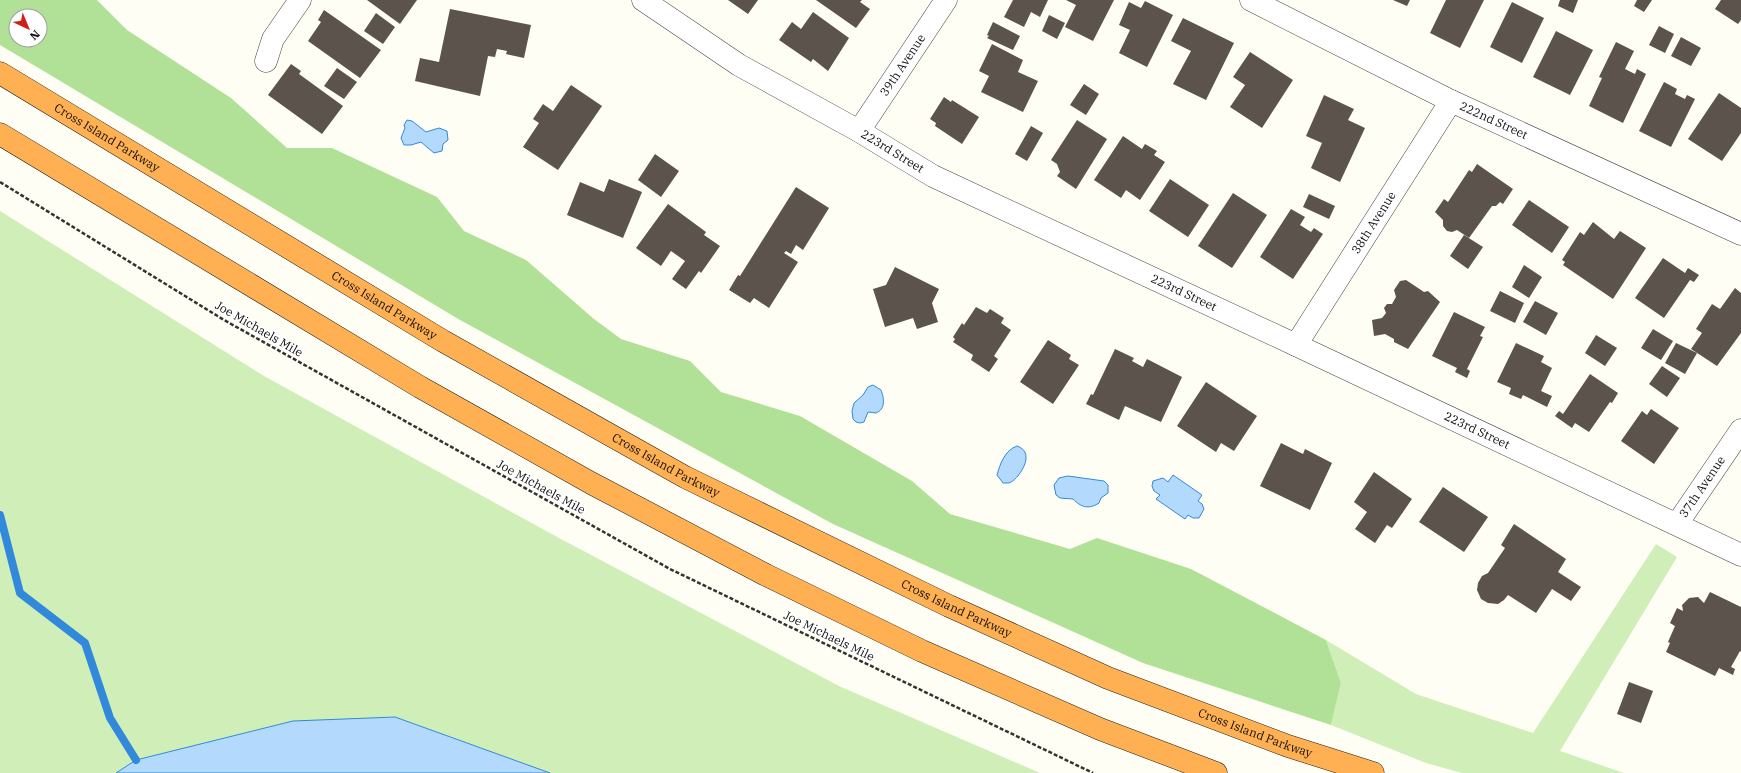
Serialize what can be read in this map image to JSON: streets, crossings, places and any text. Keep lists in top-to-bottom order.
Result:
{
  "streets": {
    "highway": ["Cross Island Parkway"],
    "street": [
      "39th Avenue",
      "222nd Street",
      "223rd Street",
      "38th Avenue",
      "37th Avenue"
    ],
    "path": ["Joe Michaels Mile"]
  },
  "crossings": [
    ["39th Avenue", "223rd Street"],
    ["222nd Street", "38th Avenue"],
    ["223rd Street", "38th Avenue"],
    ["223rd Street", "37th Avenue"]
  ],
  "north": "bottom right"
}
